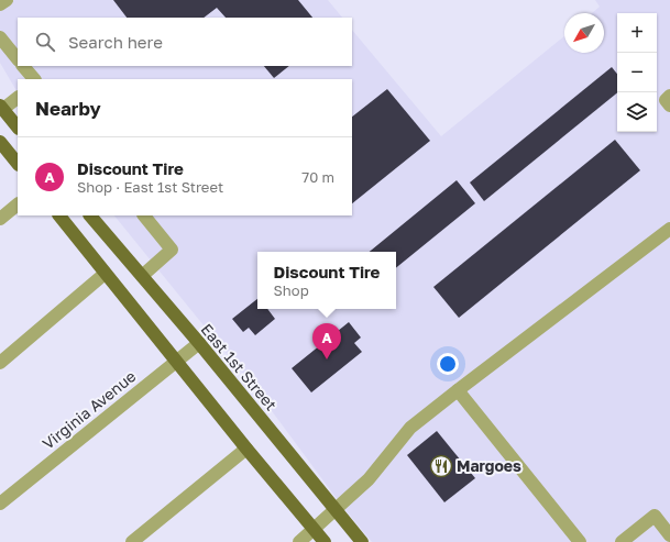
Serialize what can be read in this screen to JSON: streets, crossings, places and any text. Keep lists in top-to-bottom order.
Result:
{
  "streets": {
    "main road": ["East 1st Street"],
    "street": ["Virginia Avenue"]
  },
  "crossings": [
    ["East 1st Street", "Virginia Avenue"]
  ],
  "places": {
    "restaurant": ["Margoes"]
  },
  "north": "bottom left",
  "page": {
    "map_buttons": ["+", "−"],
    "search": "Search here",
    "heading": "Nearby",
    "list": [
      {
        "mark": "A",
        "name": "Discount Tire",
        "note": "Shop · East 1st Street",
        "value": "70 m"
      }
    ],
    "popup": ["Discount Tire", "Shop"],
    "pins": "A"
  }
}
